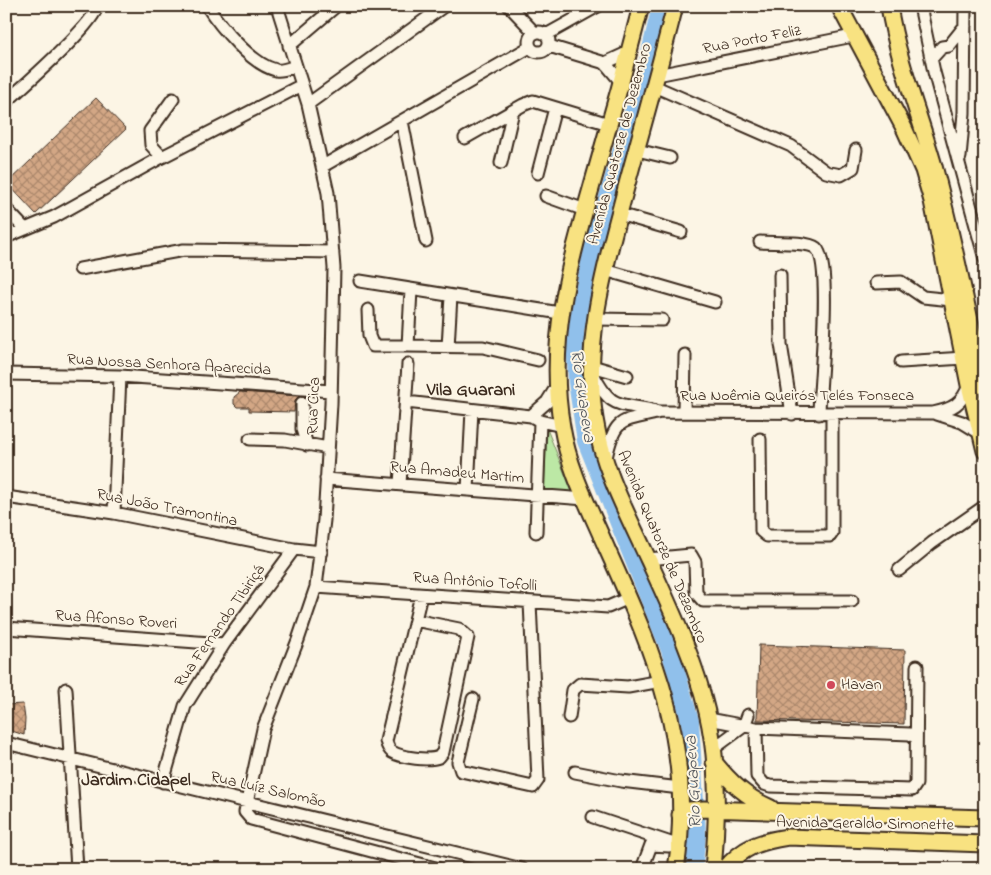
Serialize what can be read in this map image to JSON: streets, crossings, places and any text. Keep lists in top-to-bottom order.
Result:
{
  "streets": {
    "main road": ["Avenida Quatorze de Dezembro", "Avenida Geraldo Simonette"],
    "street": [
      "Rua Porto Feliz",
      "Rua Nossa Senhora Aparecida",
      "Rua Noêmia Queirós Telés Fonseca",
      "Rua Cica",
      "Rua Amadeu Martim",
      "Rua João Tramontina",
      "Rua Antônio Tofolli",
      "Rua Afonso Roveri",
      "Rua Fernando Tibiriçá",
      "Rua Luíz Salomão"
    ]
  },
  "crossings": [
    ["Rua Porto Feliz", "Avenida Quatorze de Dezembro"],
    ["Avenida Quatorze de Dezembro", "Rua Noêmia Queirós Telés Fonseca"],
    ["Avenida Quatorze de Dezembro", "Rua Amadeu Martim"],
    ["Avenida Quatorze de Dezembro", "Rua Antônio Tofolli"],
    ["Avenida Quatorze de Dezembro", "Avenida Geraldo Simonette"],
    ["Rua Nossa Senhora Aparecida", "Rua Cica"],
    ["Rua Cica", "Rua Amadeu Martim"],
    ["Rua Cica", "Rua João Tramontina"],
    ["Rua Cica", "Rua Antônio Tofolli"],
    ["Rua Cica", "Rua Luíz Salomão"],
    ["Rua João Tramontina", "Rua Fernando Tibiriçá"],
    ["Rua Afonso Roveri", "Rua Fernando Tibiriçá"],
    ["Rua Fernando Tibiriçá", "Rua Luíz Salomão"]
  ],
  "districts": ["Vila Guarani", "Jardim Cidapel"],
  "water": ["Rio Guapeva"],
  "places": ["Havan"]
}
